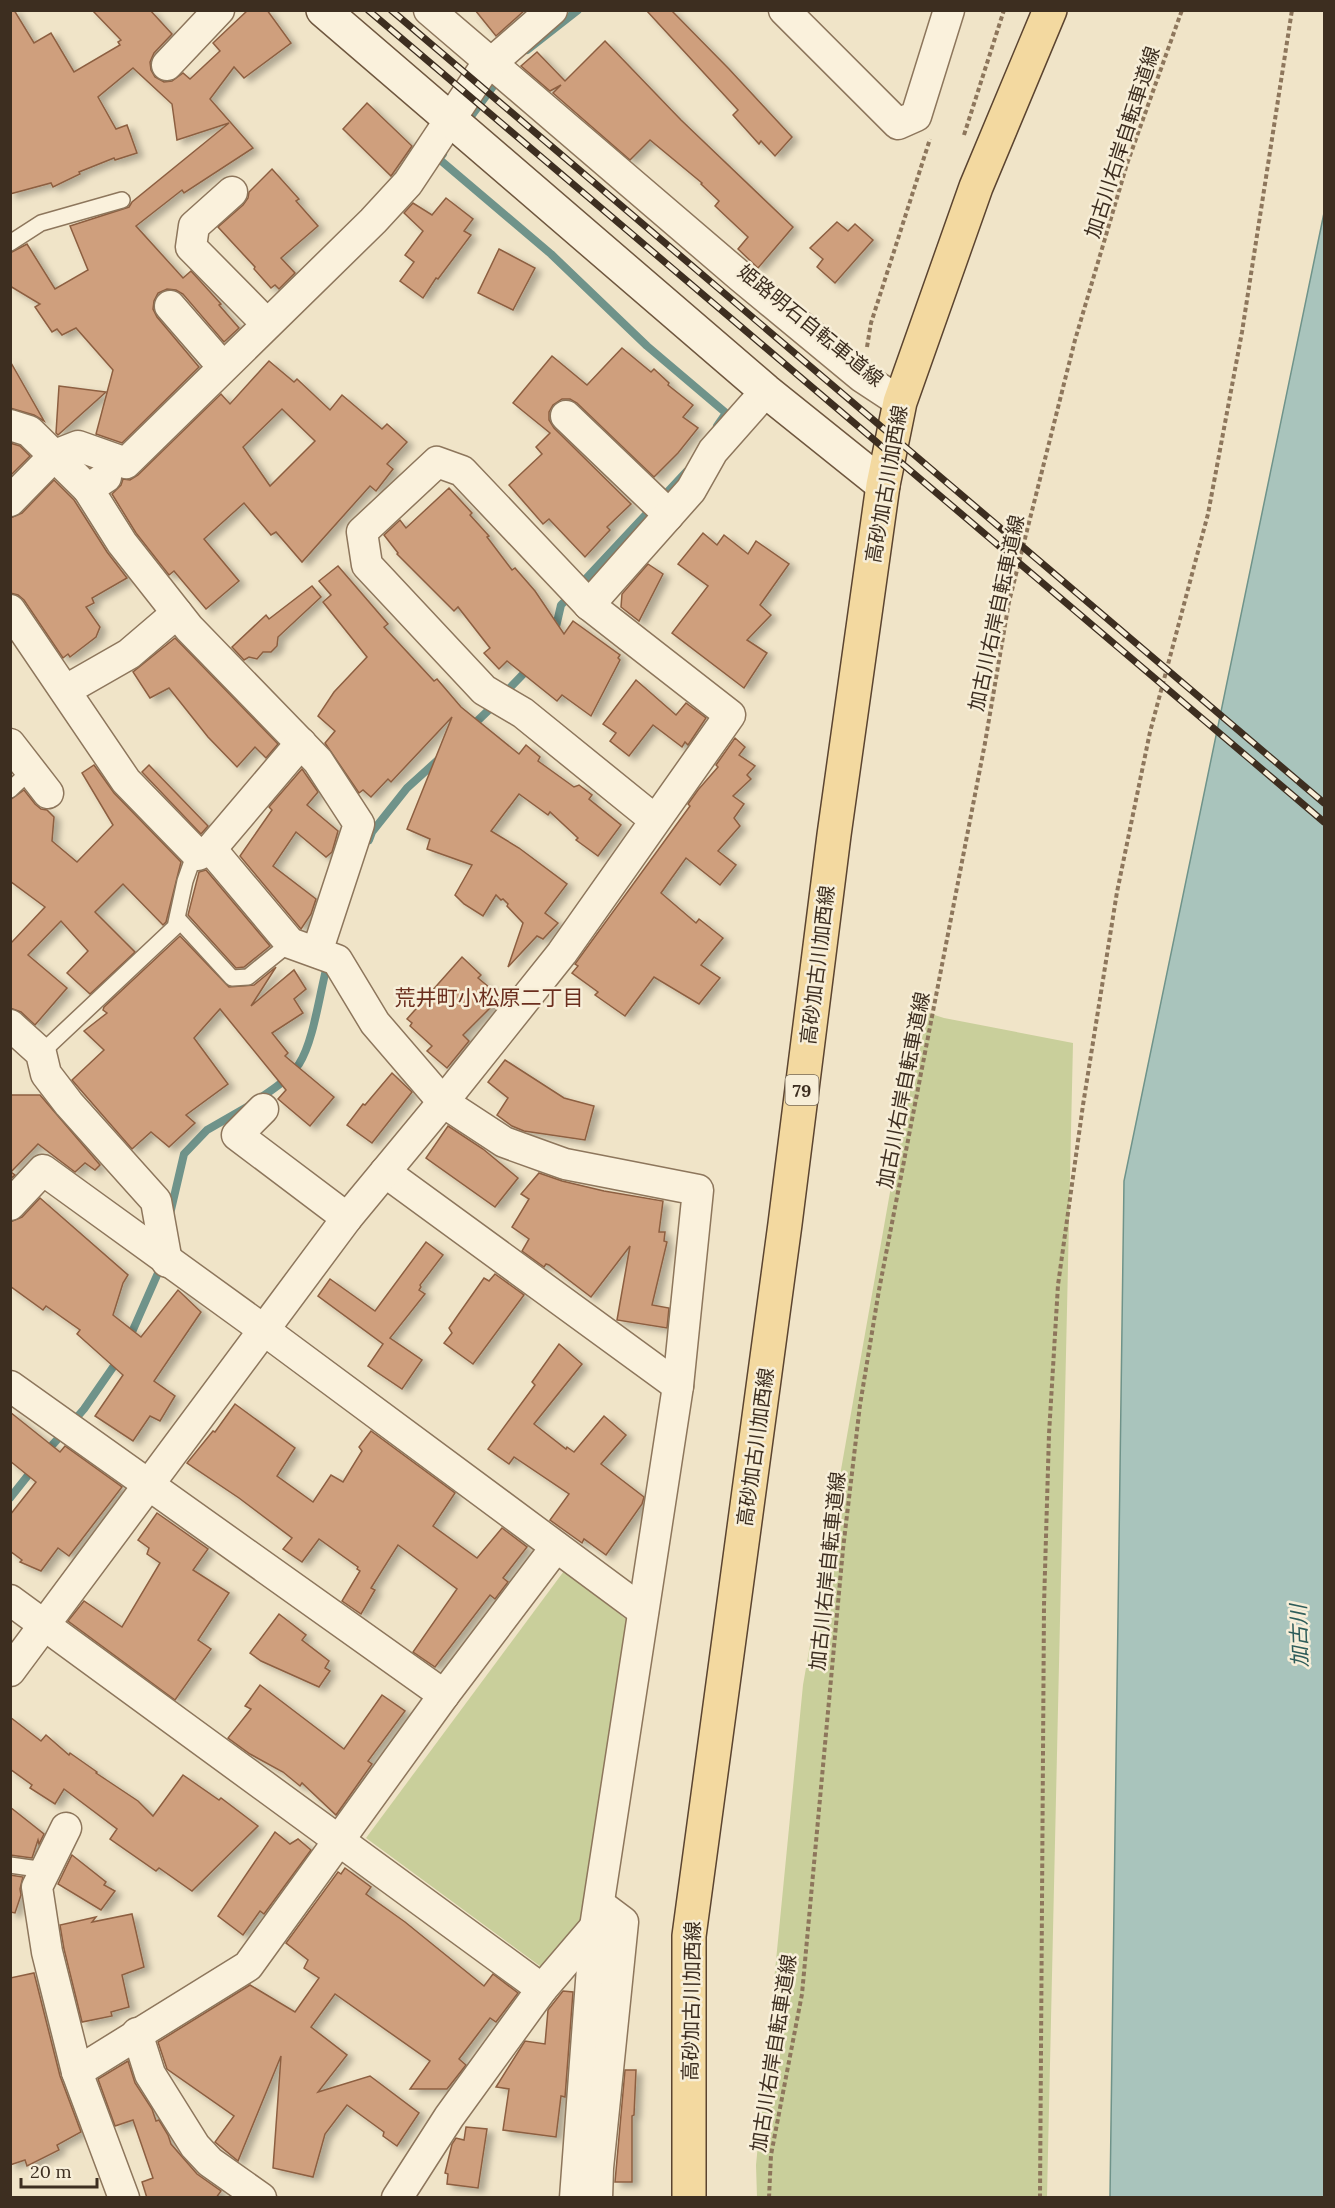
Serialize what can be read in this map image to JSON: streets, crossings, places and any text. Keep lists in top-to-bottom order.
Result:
{
  "streets": {
    "main road": ["高砂加古川加西線", "79"],
    "path": ["加古川右岸自転車道線"]
  },
  "districts": ["荒井町小松原二丁目"],
  "water": ["加古川"],
  "scale_bar": "20 m"
}
